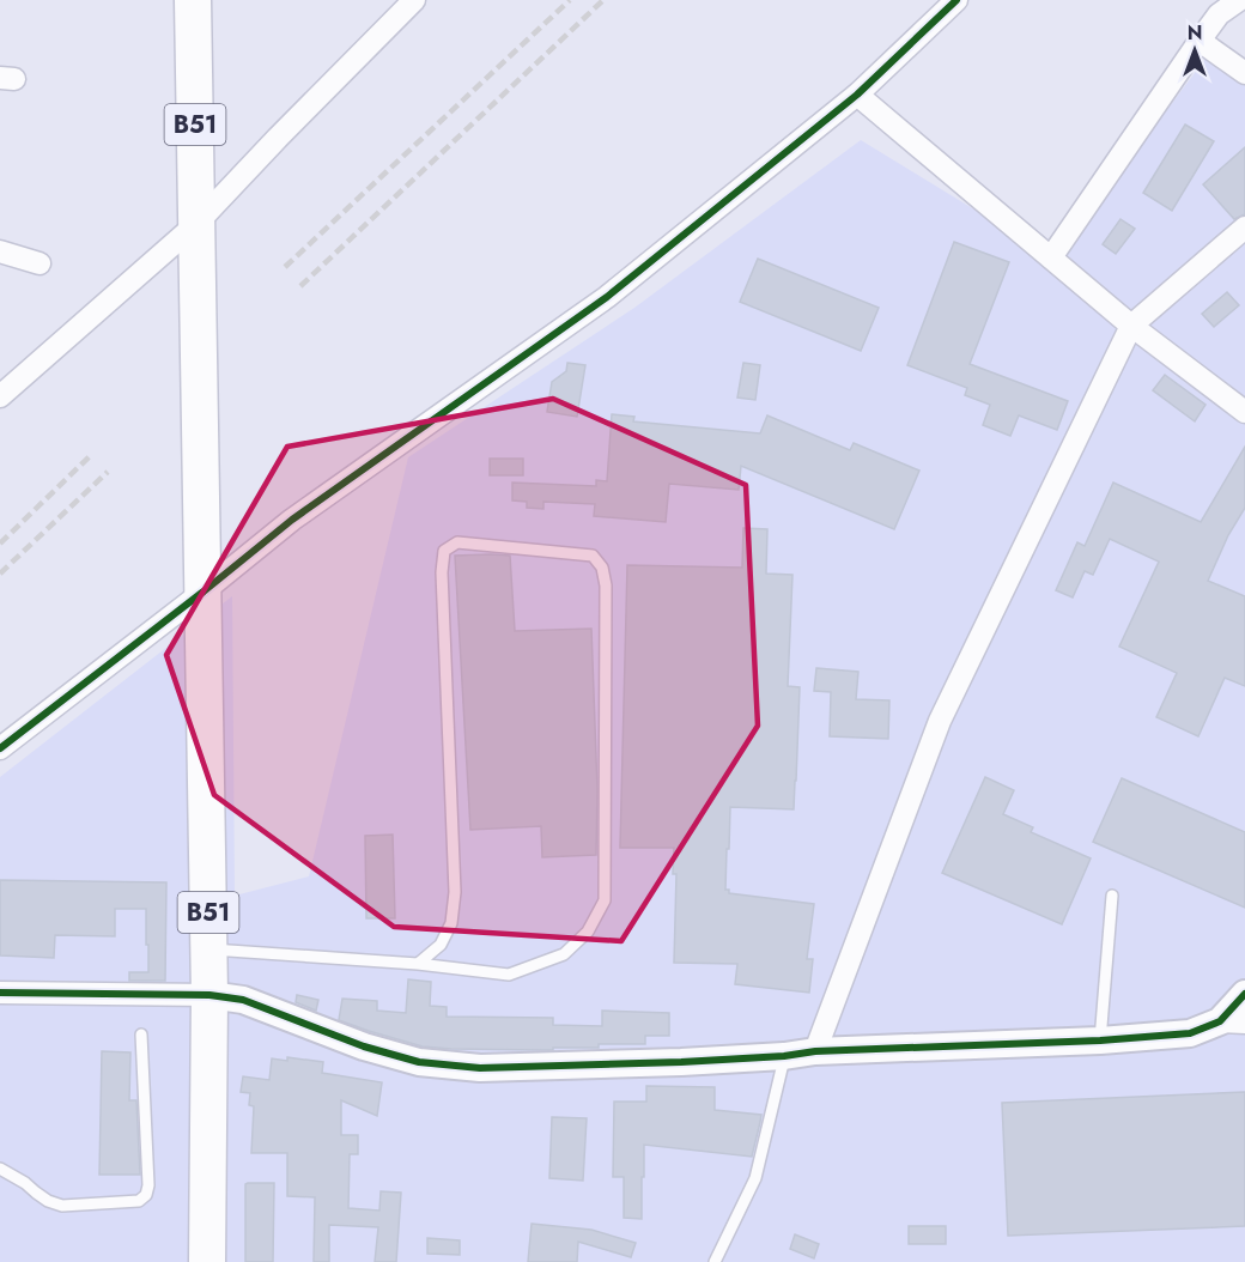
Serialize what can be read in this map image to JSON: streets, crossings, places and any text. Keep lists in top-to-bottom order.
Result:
{
  "streets": {
    "highway": ["B51"]
  },
  "north": "top"
}
